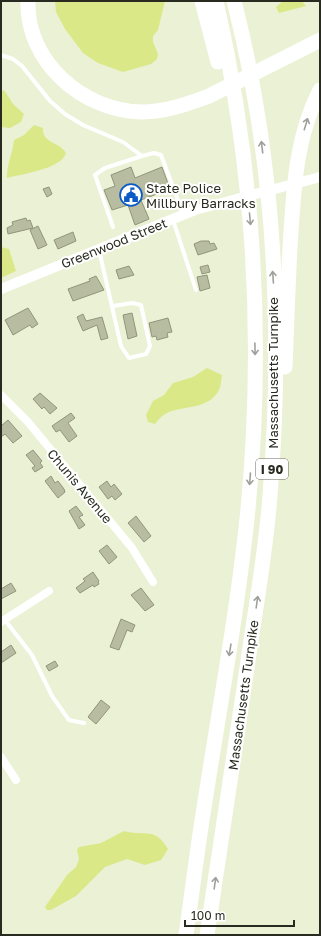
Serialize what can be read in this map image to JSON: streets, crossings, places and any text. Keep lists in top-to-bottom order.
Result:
{
  "streets": {
    "highway": ["Massachusetts Turnpike", "I 90"],
    "street": ["Greenwood Street", "Chunis Avenue"]
  },
  "places": {
    "public building": ["State Police Millbury Barracks"]
  },
  "scale_bar": "100 m"
}
